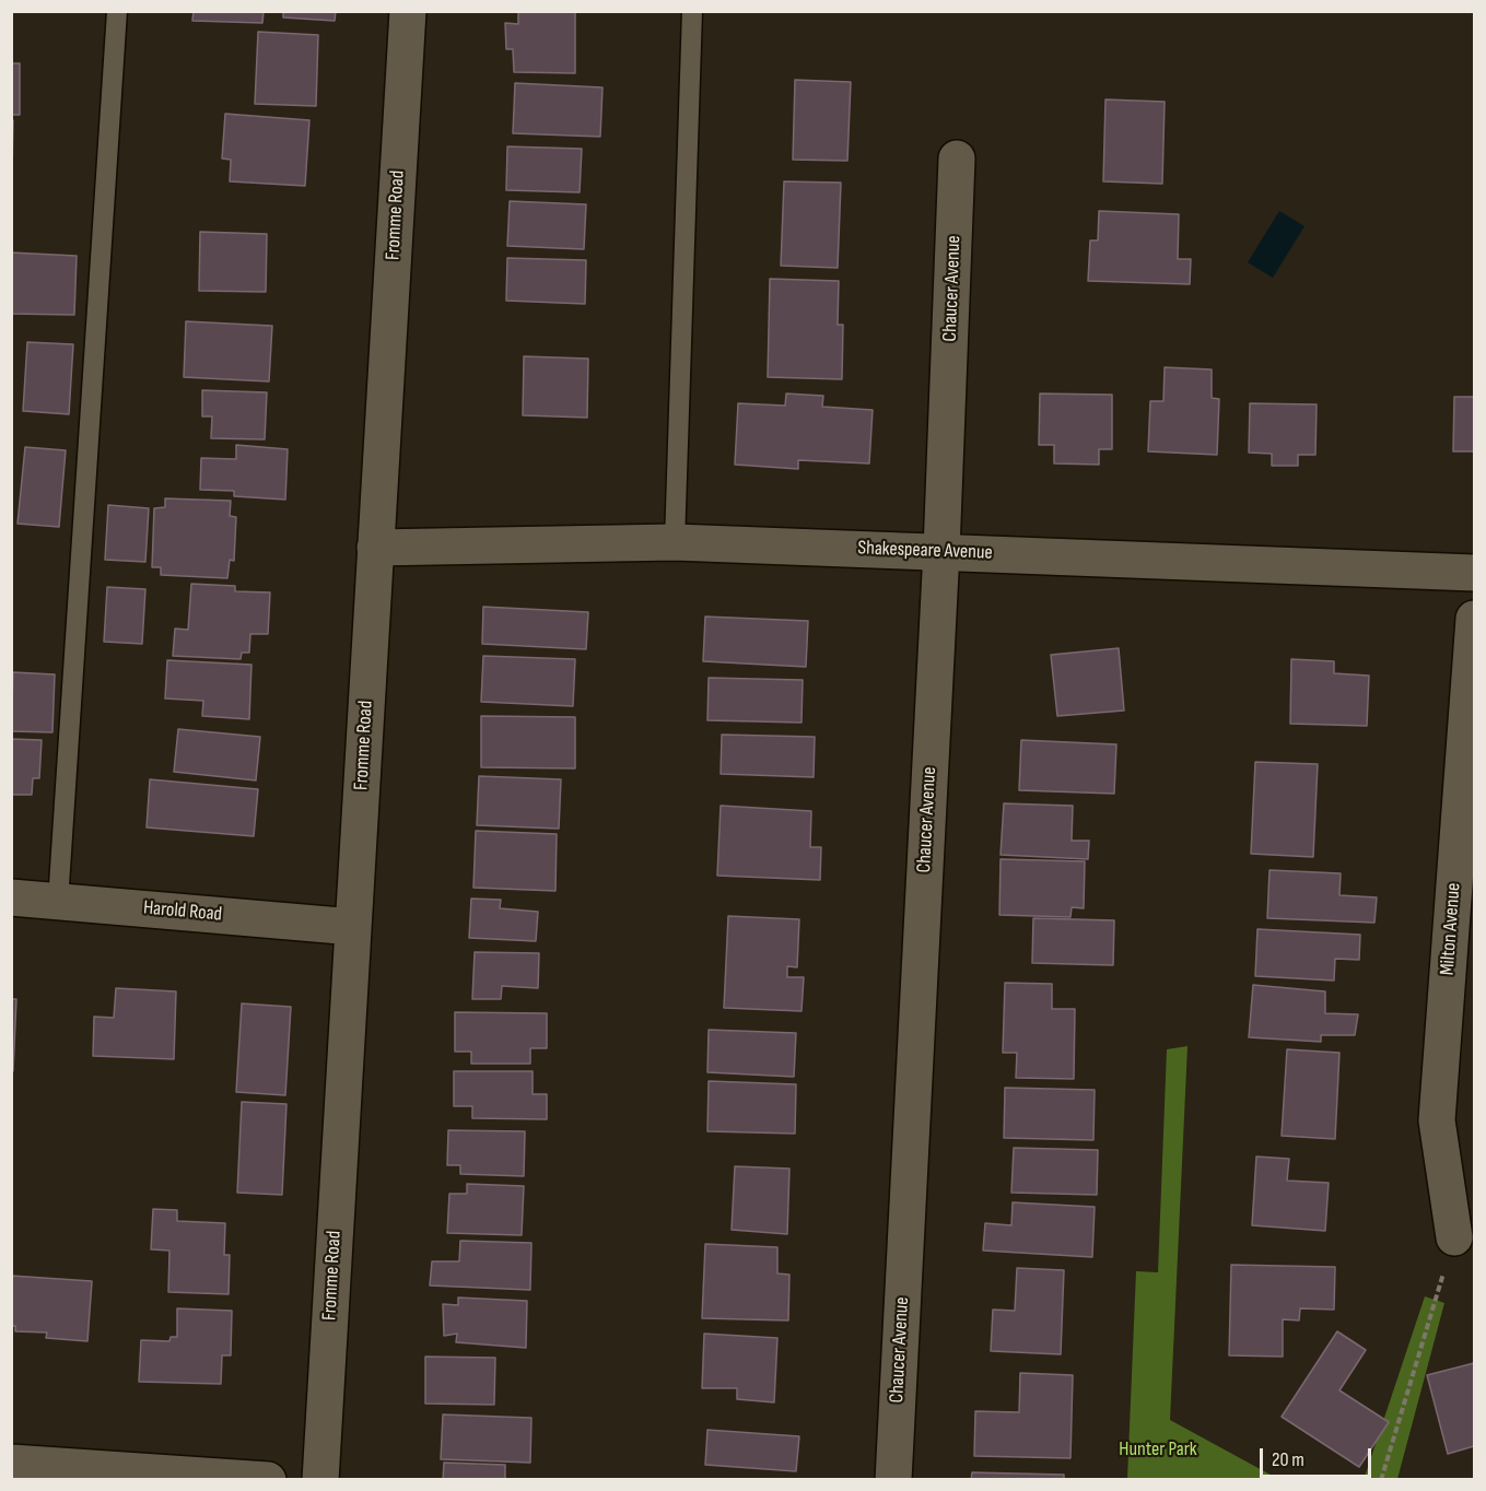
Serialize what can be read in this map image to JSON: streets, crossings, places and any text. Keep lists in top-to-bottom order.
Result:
{
  "streets": {
    "street": [
      "Fromme Road",
      "Chaucer Avenue",
      "Shakespeare Avenue",
      "Harold Road",
      "Milton Avenue"
    ]
  },
  "crossings": [
    ["Fromme Road", "Shakespeare Avenue"],
    ["Fromme Road", "Harold Road"],
    ["Chaucer Avenue", "Shakespeare Avenue"]
  ],
  "parks": ["Hunter Park"],
  "scale_bar": "20 m"
}
